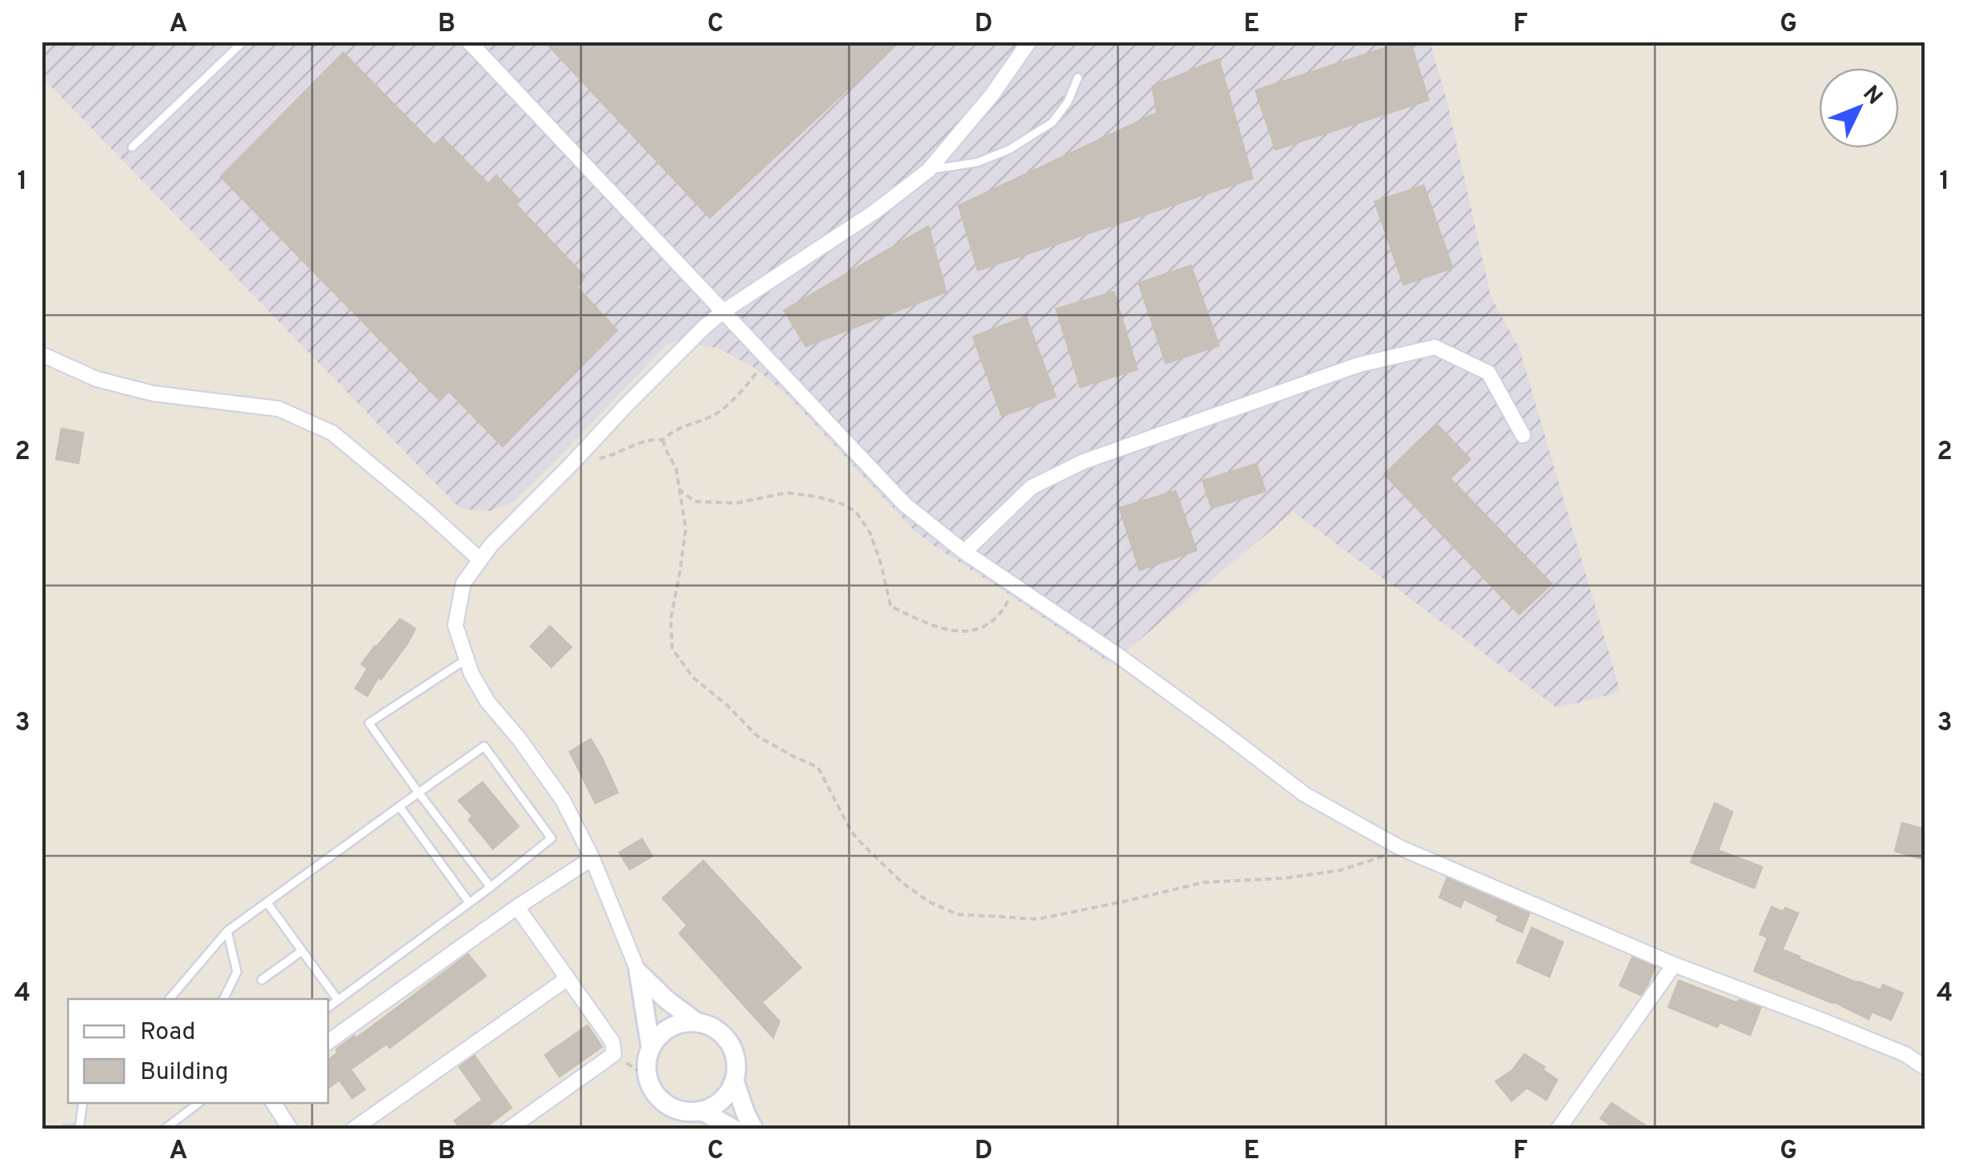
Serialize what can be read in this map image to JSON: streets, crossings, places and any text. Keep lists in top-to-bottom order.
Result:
{
  "legend": ["Road", "Building"],
  "north": "top right",
  "grid": {
    "columns": [
      "A",
      "B",
      "C",
      "D",
      "E",
      "F",
      "G"
    ],
    "rows": [
      "1",
      "2",
      "3",
      "4"
    ]
  }
}
